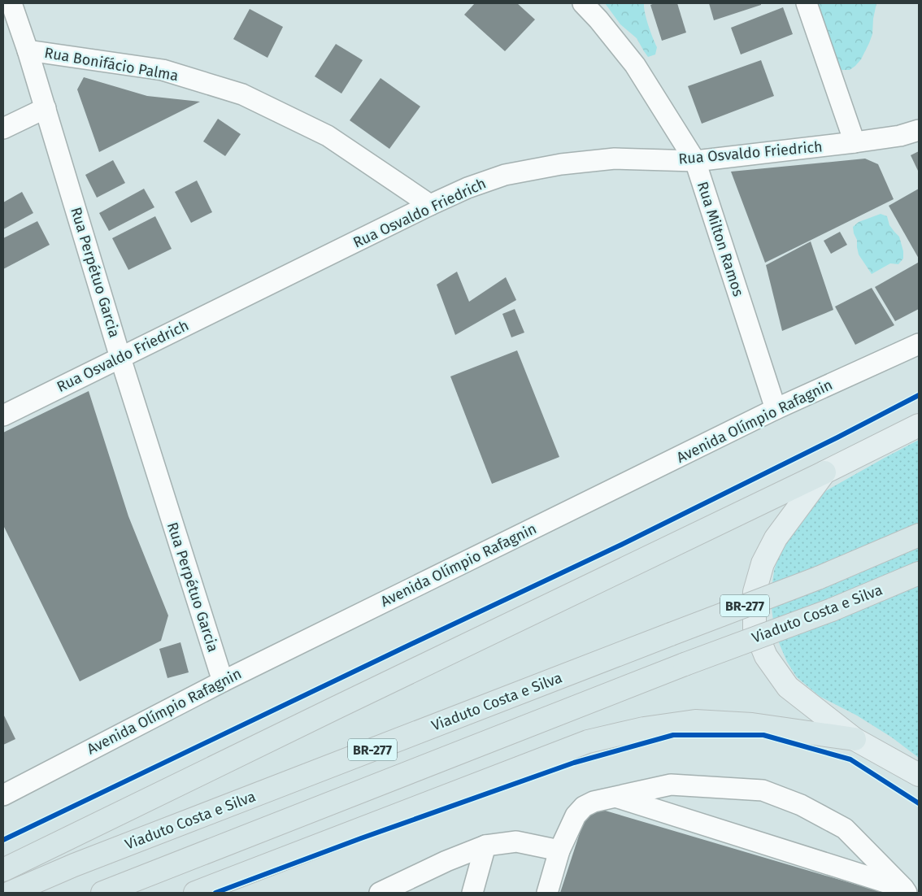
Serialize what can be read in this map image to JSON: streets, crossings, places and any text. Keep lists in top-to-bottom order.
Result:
{
  "streets": {
    "highway": ["BR-277", "Viaduto Costa e Silva"],
    "street": [
      "Rua Bonifácio Palma",
      "Rua Osvaldo Friedrich",
      "Rua Milton Ramos",
      "Rua Perpétuo Garcia",
      "Avenida Olímpio Rafagnin"
    ]
  },
  "crossings": [
    ["Rua Bonifácio Palma", "Rua Osvaldo Friedrich"],
    ["Rua Bonifácio Palma", "Rua Perpétuo Garcia"],
    ["Rua Osvaldo Friedrich", "Rua Milton Ramos"],
    ["Rua Osvaldo Friedrich", "Rua Perpétuo Garcia"],
    ["Rua Milton Ramos", "Avenida Olímpio Rafagnin"],
    ["Rua Perpétuo Garcia", "Avenida Olímpio Rafagnin"]
  ]
}
